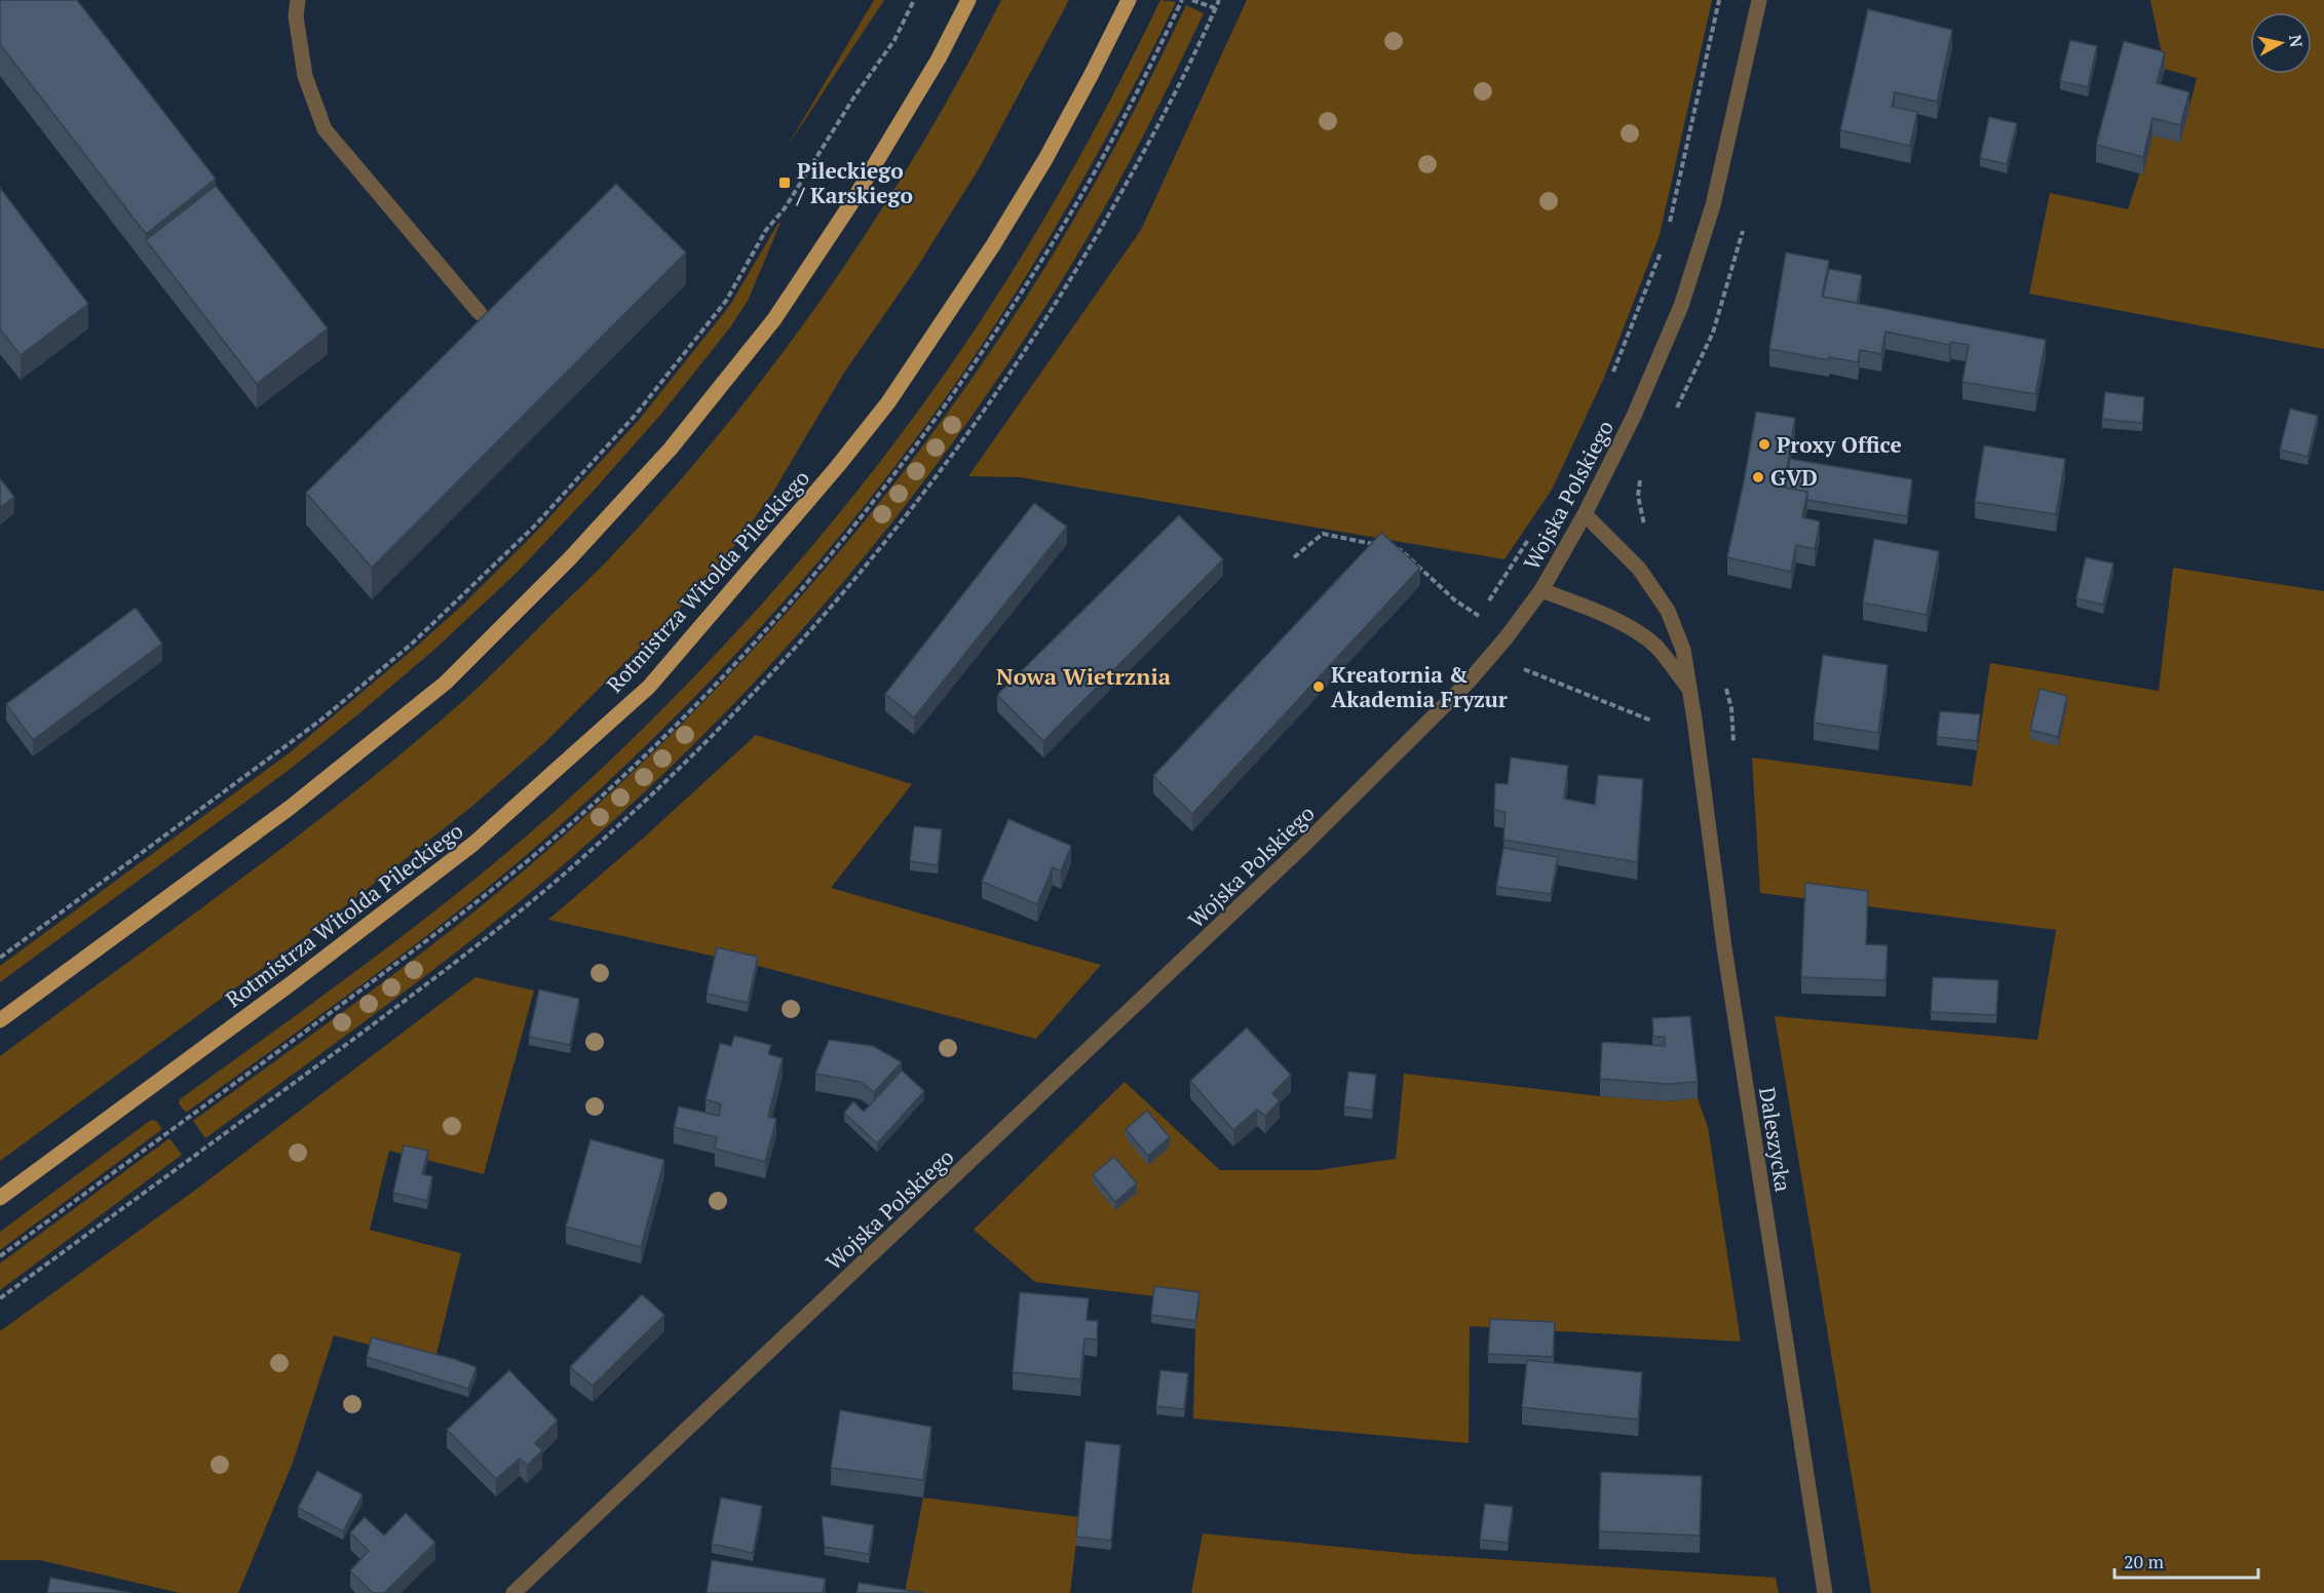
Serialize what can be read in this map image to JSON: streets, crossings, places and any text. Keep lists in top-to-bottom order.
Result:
{
  "streets": {
    "main road": ["Rotmistrza Witolda Pileckiego"],
    "street": ["Wojska Polskiego", "Daleszycka"]
  },
  "crossings": [
    ["Wojska Polskiego", "Daleszycka"]
  ],
  "districts": ["Nowa Wietrznia"],
  "places": {
    "transit": ["Pileckiego / Karskiego"],
    "other": ["Proxy Office", "GVD", "Kreatornia & Akademia Fryzur"]
  },
  "scale_bar": "20 m",
  "north": "right"
}
